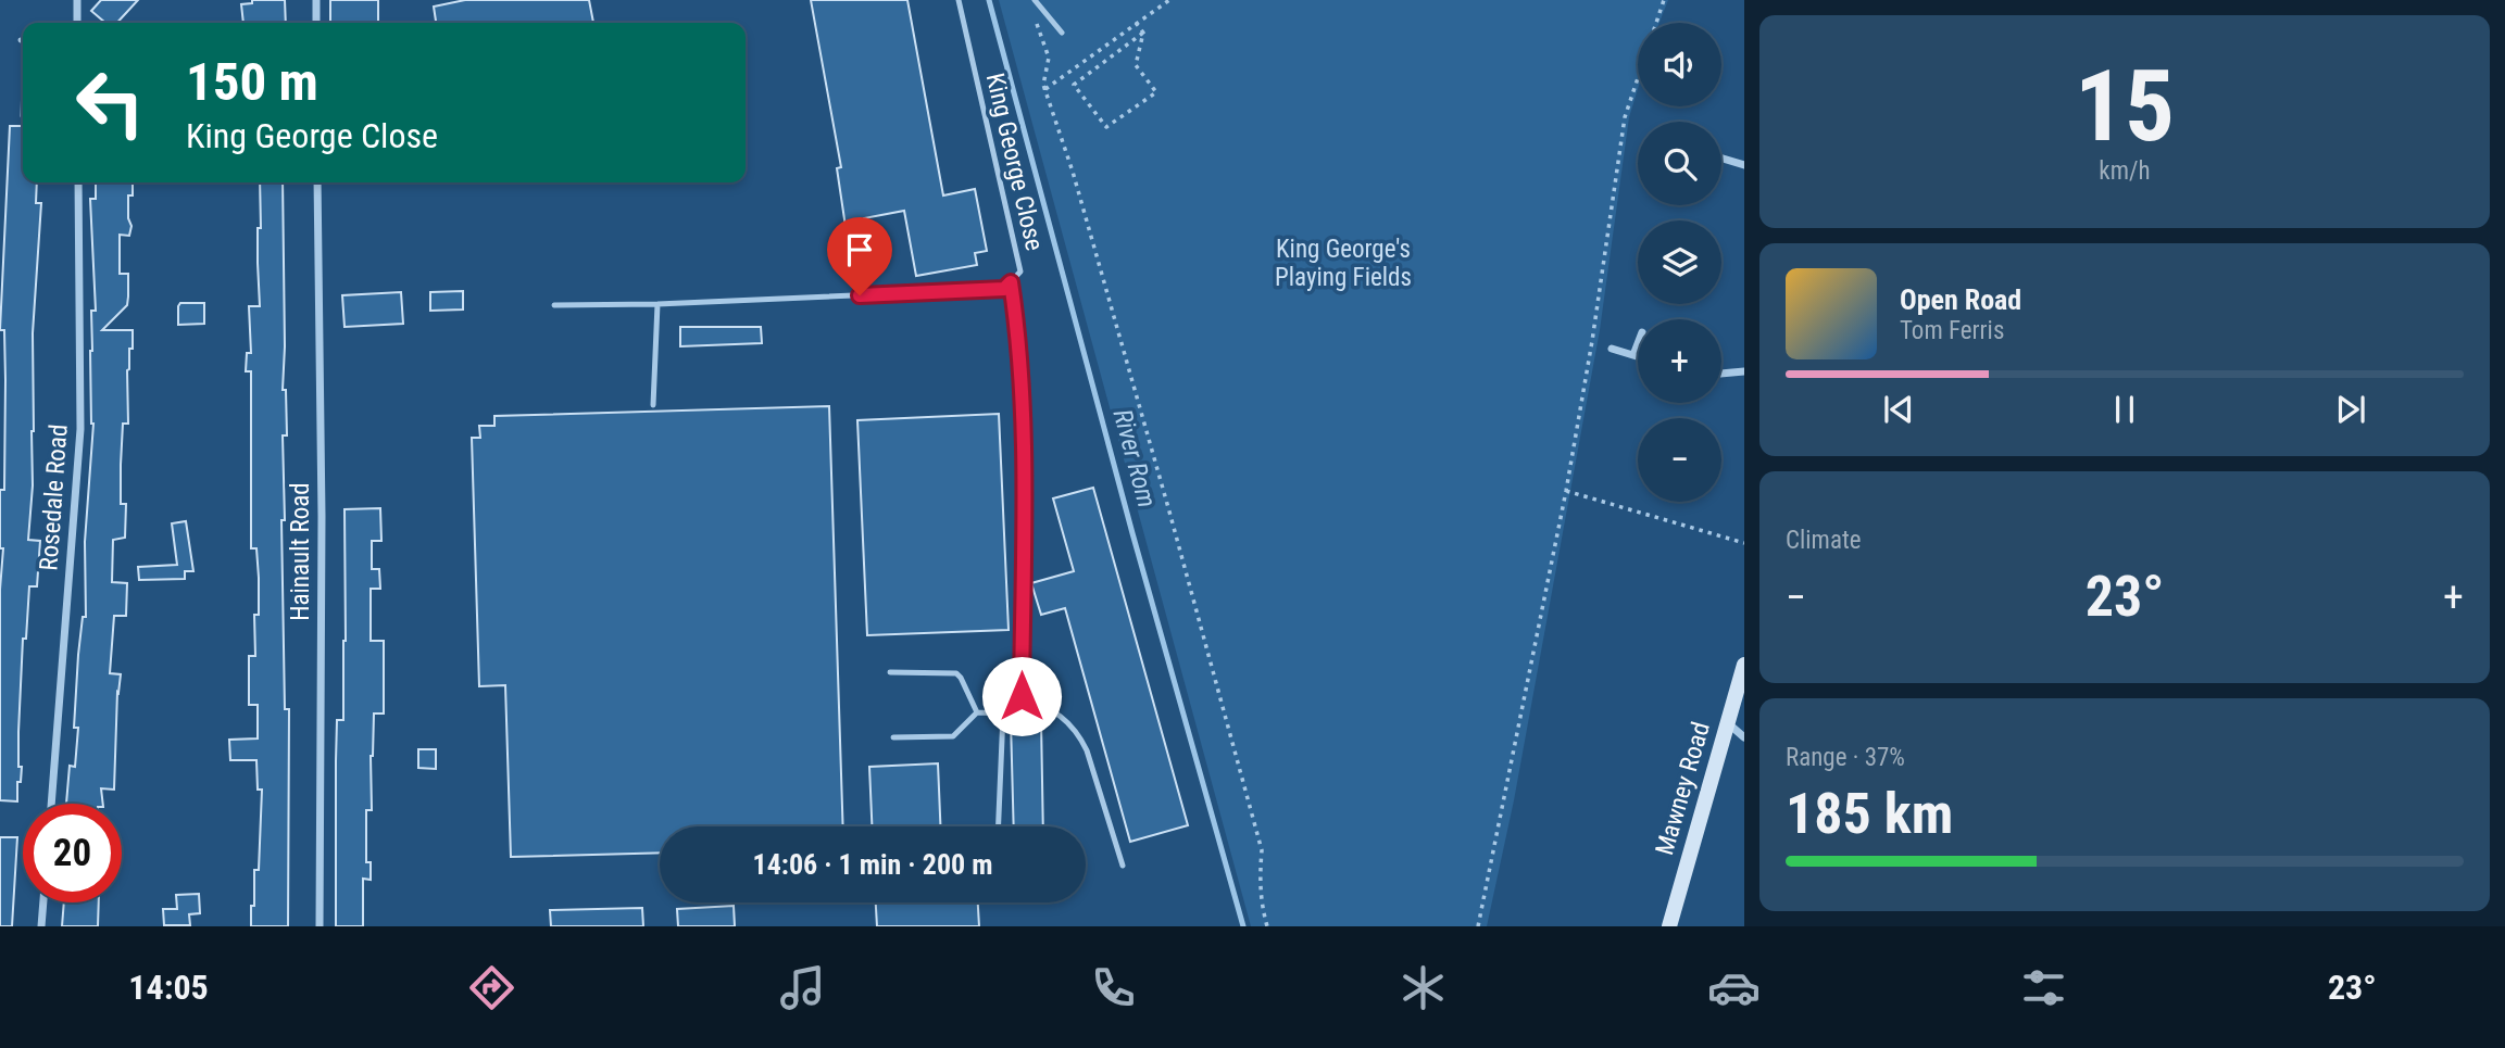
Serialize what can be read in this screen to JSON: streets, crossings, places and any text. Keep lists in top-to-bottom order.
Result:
{
  "streets": {
    "street": ["Rosedale Road", "Hainault Road", "Mawney Road"],
    "lane": ["King George Close"]
  },
  "water": ["River Rom"],
  "parks": ["King George's Playing Fields"],
  "page": {
    "tile": [
      ["15", "km/h"],
      "Climate",
      ["Range · 37%", "185 km"]
    ],
    "map_buttons": ["+", "−"],
    "turn": ["150 m", "King George Close"],
    "song": ["Open Road", "Tom Ferris"],
    "heat": ["−", "23°", "+"],
    "limit": "20",
    "trip": "14:06 · 1 min · 200 m",
    "tabs": ["14:05", "23°"]
  }
}
